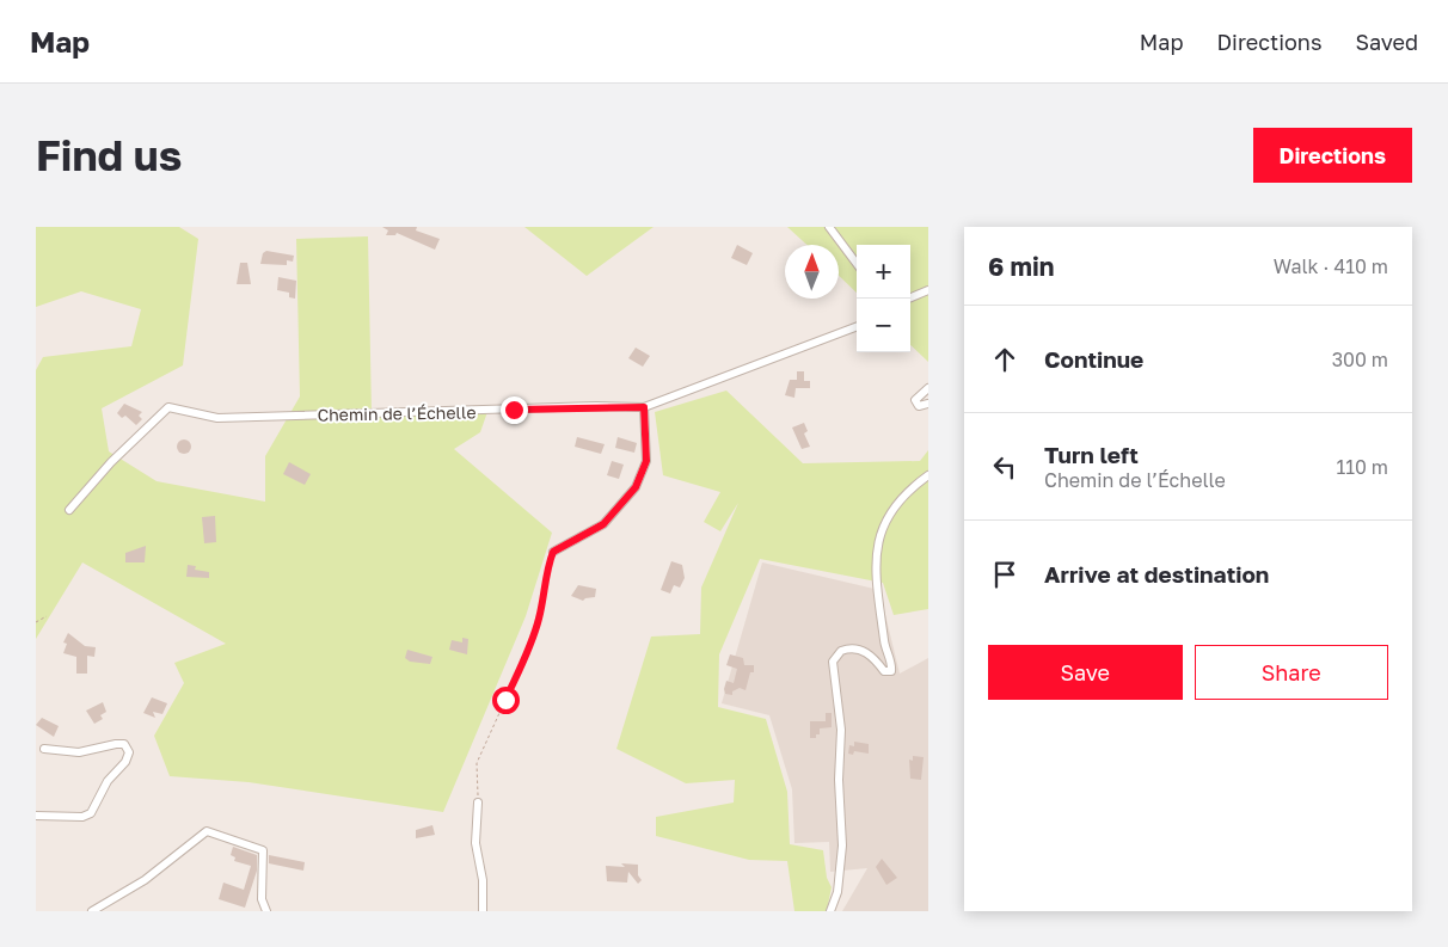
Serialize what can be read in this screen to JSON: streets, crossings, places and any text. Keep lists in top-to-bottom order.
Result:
{
  "streets": {
    "street": ["Chemin de l’Échelle"]
  },
  "north": "top",
  "page": {
    "header": "Map",
    "nav": ["Map", "Directions", "Saved"],
    "buttons": [
      "Directions",
      ["Save", "Share"]
    ],
    "title": "Find us",
    "heading": ["6 min", "Walk · 410 m"],
    "map_buttons": ["+", "−"],
    "list": [
      ["Continue", "300 m"],
      ["Turn left", "Chemin de l’Échelle", "110 m"],
      "Arrive at destination"
    ]
  }
}
